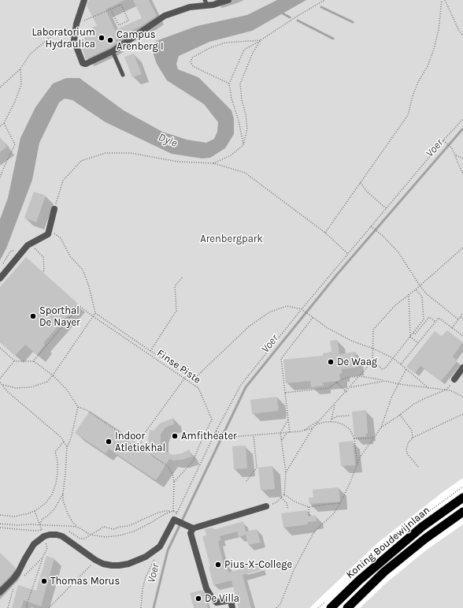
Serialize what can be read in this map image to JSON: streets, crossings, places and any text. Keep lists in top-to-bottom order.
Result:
{
  "streets": {
    "highway": ["Koning Boudewijnlaan"],
    "path": ["Finse Piste"]
  },
  "water": ["Dyle", "Voer"],
  "parks": ["Arenbergpark"],
  "places": [
    "Laboratorium Hydraulica",
    "Campus Arenberg I",
    "Sporthal De Nayer",
    "De Waag",
    "Amfitheater",
    "Indoor Atletiekhal",
    "Pius-X-College",
    "Thomas Morus",
    "De Villa"
  ]
}
